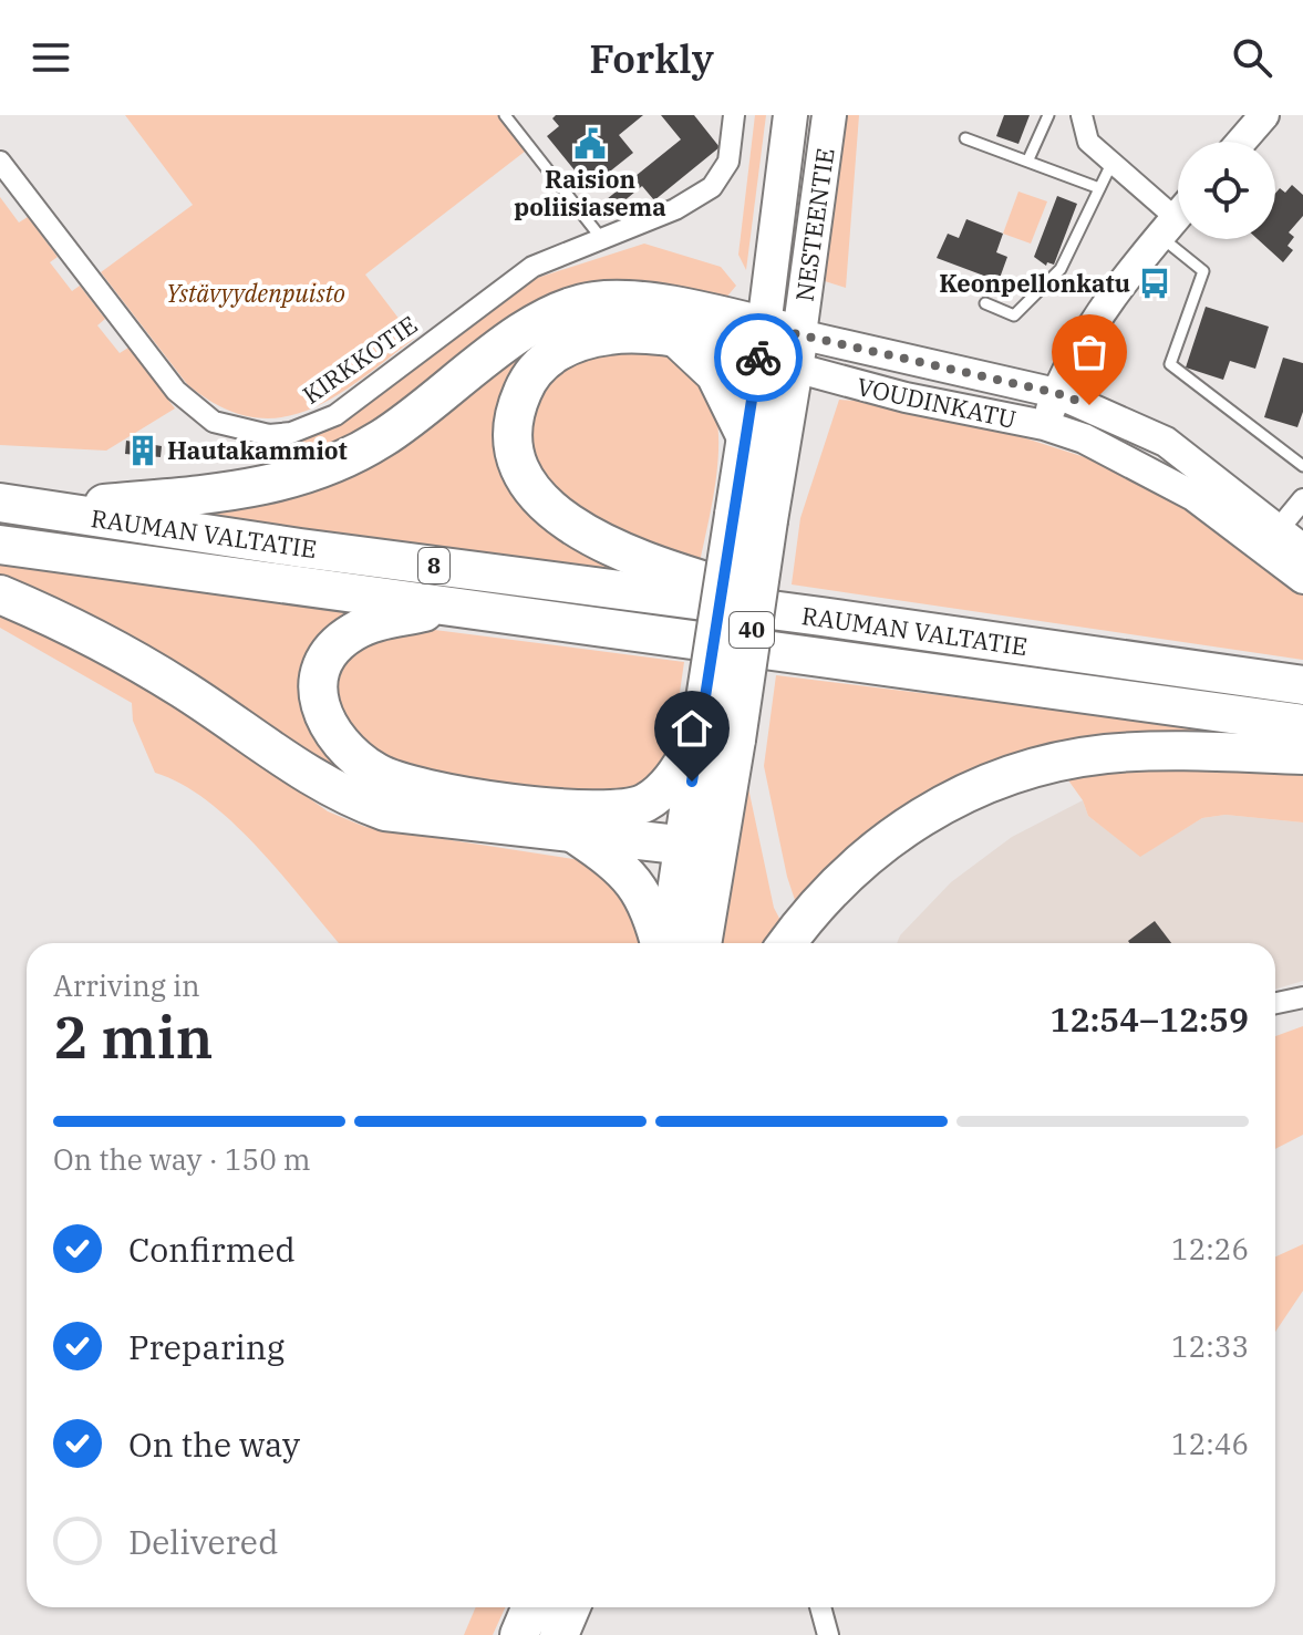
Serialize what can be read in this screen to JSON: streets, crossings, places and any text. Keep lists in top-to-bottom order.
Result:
{
  "streets": {
    "highway": ["RAUMAN VALTATIE", "8", "40"],
    "main road": ["NESTEENTIE", "VOUDINKATU"],
    "street": ["KIRKKOTIE"]
  },
  "crossings": [
    ["NESTEENTIE", "VOUDINKATU"],
    ["NESTEENTIE", "40"],
    ["VOUDINKATU", "40"]
  ],
  "parks": ["Ystävyydenpuisto"],
  "places": {
    "public building": ["Raision poliisiasema"],
    "bus stop": ["Keonpellonkatu"],
    "building": ["Hautakammiot"]
  },
  "page": {
    "header": "Forkly",
    "heading": ["2 min", "Arriving in", "12:54–12:59"],
    "bar": "On the way · 150 m",
    "list": [
      ["Confirmed", "12:26"],
      ["Preparing", "12:33"],
      ["On the way", "12:46"],
      "Delivered"
    ]
  }
}
